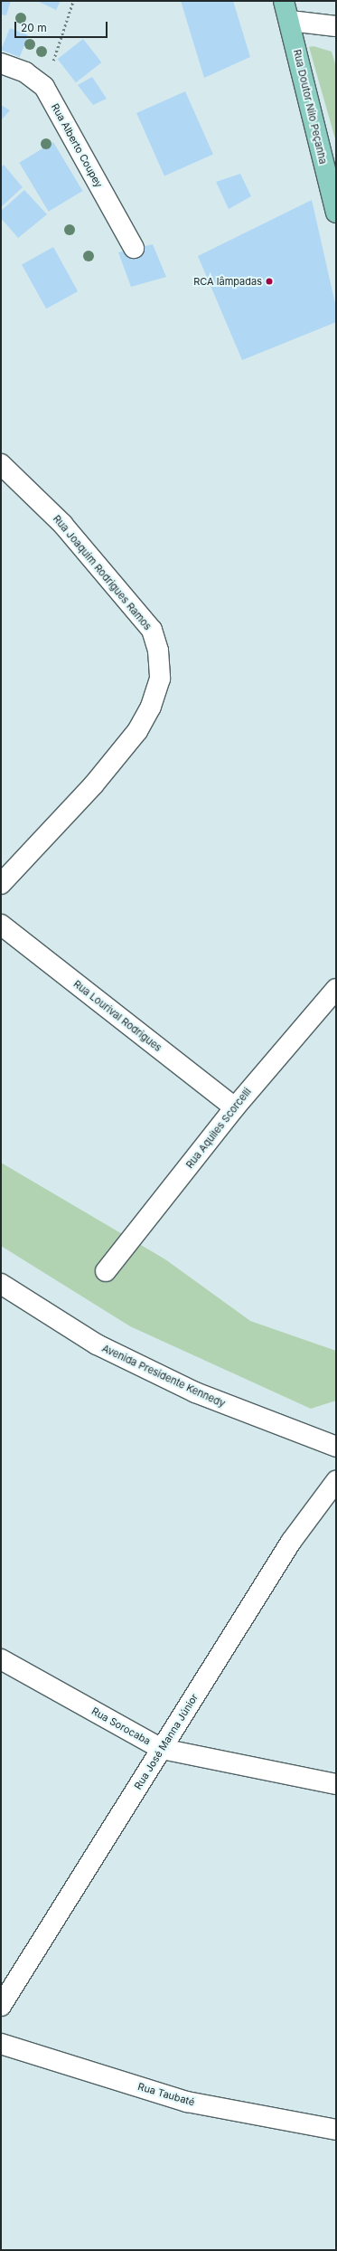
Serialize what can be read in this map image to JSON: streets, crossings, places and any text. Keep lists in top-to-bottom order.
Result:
{
  "streets": {
    "main road": ["Rua Doutor Nilo Peçanha"],
    "street": [
      "Rua Alberto Coupey",
      "Rua Joaquim Rodrigues Ramos",
      "Rua Lourival Rodrigues",
      "Rua Aquiles Scorcelli",
      "Avenida Presidente Kennedy",
      "Rua Sorocaba",
      "Rua José Manna Júnior",
      "Rua Taubaté"
    ]
  },
  "crossings": [
    ["Rua Lourival Rodrigues", "Rua Aquiles Scorcelli"],
    ["Rua Sorocaba", "Rua José Manna Júnior"]
  ],
  "places": ["RCA lâmpadas"],
  "scale_bar": "20 m"
}
